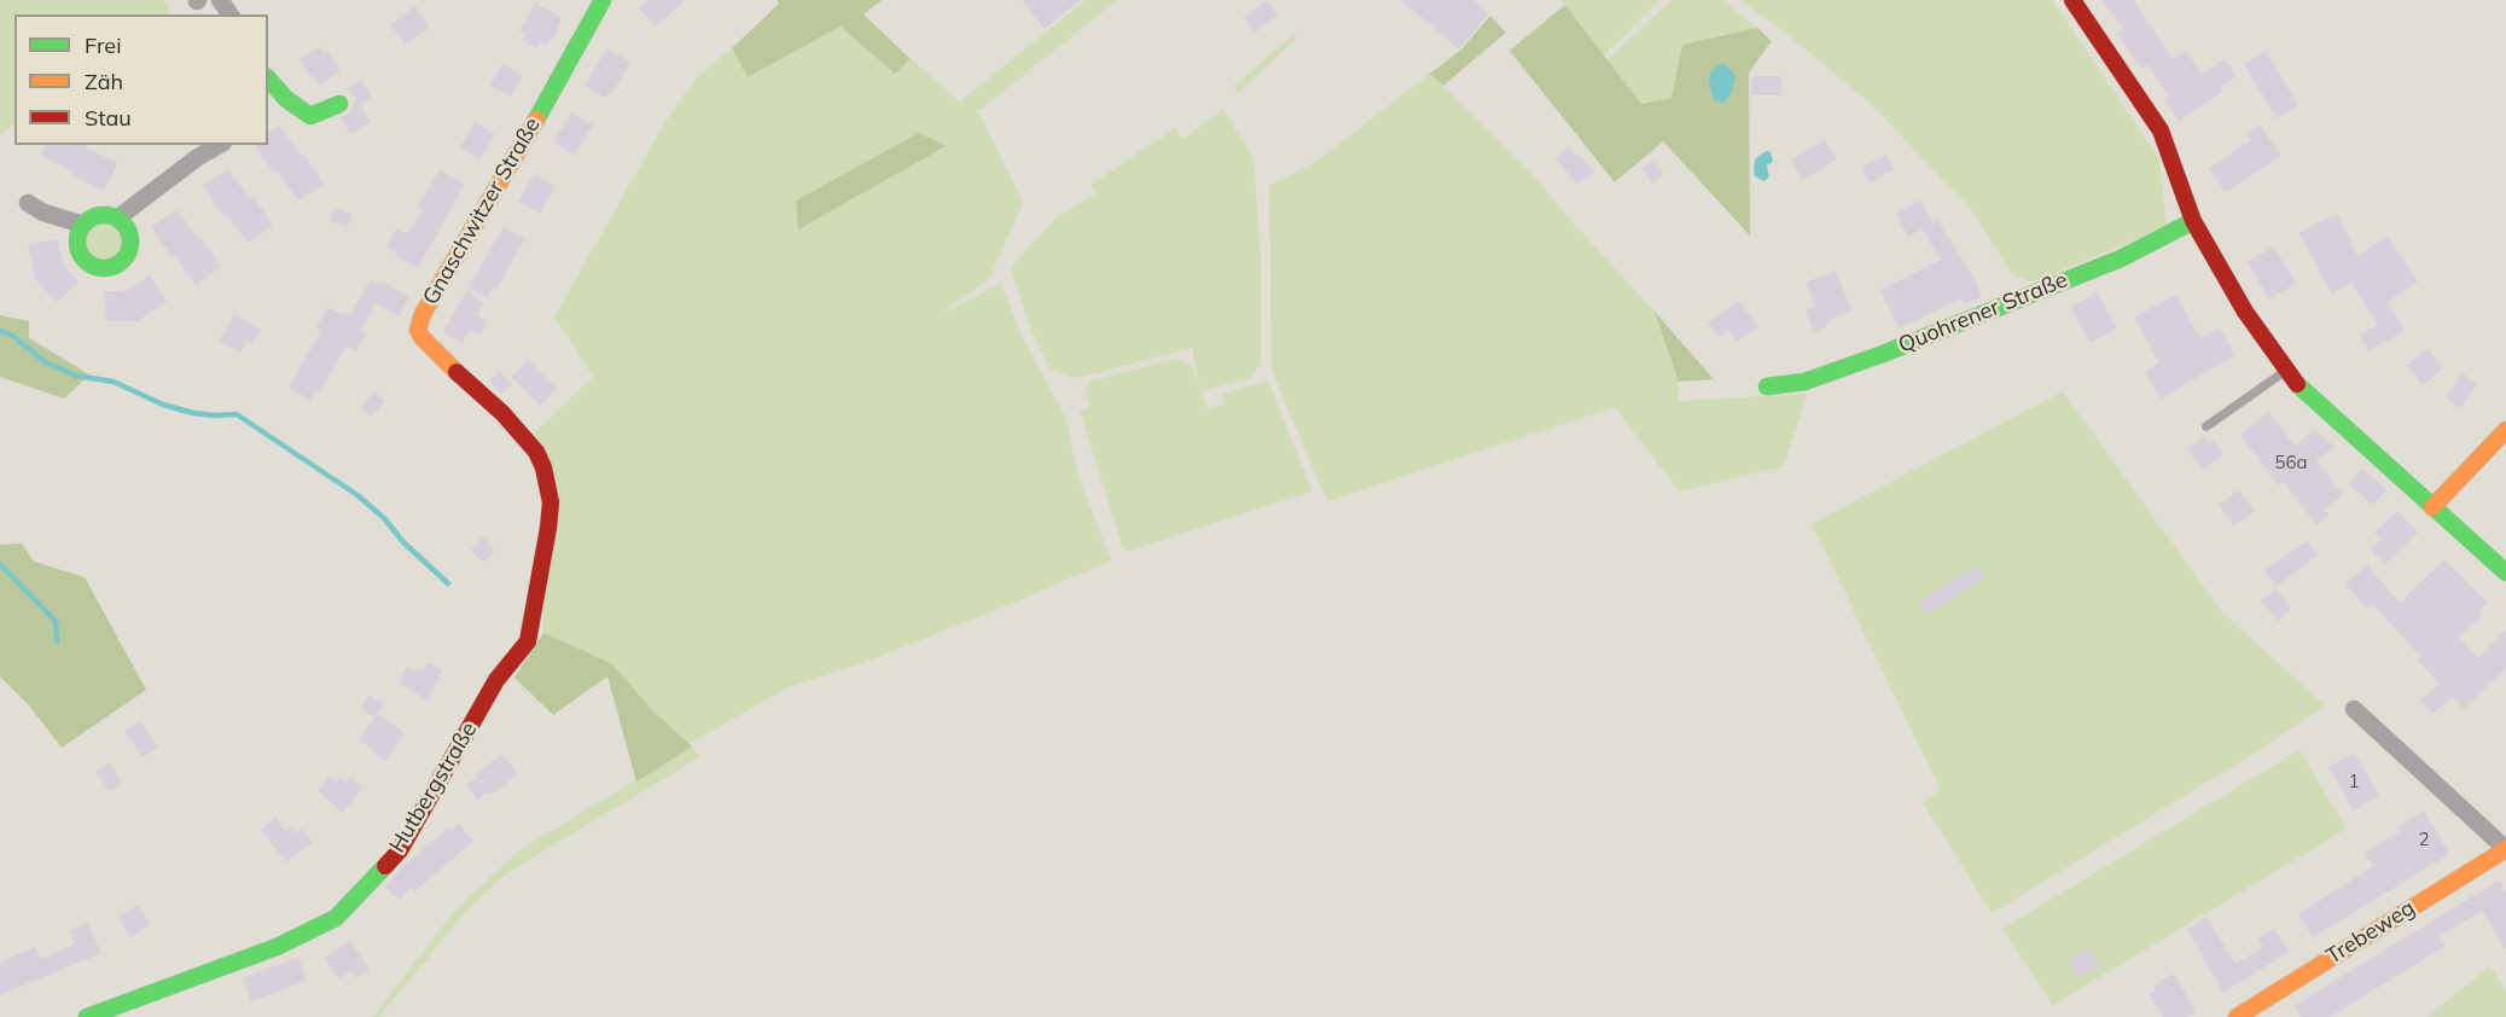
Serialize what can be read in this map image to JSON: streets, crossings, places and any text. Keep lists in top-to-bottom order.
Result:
{
  "streets": {
    "street": [
      "Gnaschwitzer Straße",
      "Quohrener Straße",
      "Hutbergstraße",
      "Trebeweg"
    ]
  },
  "crossings": [
    ["Gnaschwitzer Straße", "Hutbergstraße"]
  ],
  "house_numbers": ["56a", "1", "2"],
  "legend": ["Frei", "Zäh", "Stau"]
}
